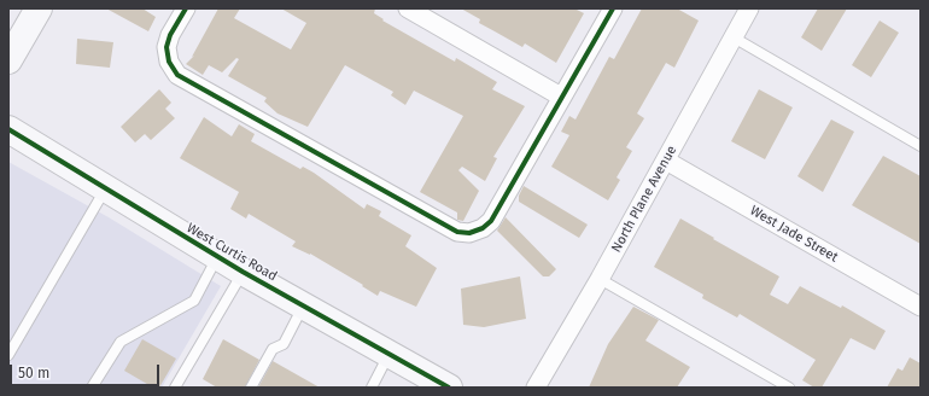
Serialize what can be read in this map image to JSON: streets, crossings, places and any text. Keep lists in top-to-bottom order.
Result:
{
  "streets": {
    "street": ["North Plane Avenue", "West Jade Street", "West Curtis Road"]
  },
  "crossings": [
    ["North Plane Avenue", "West Jade Street"]
  ],
  "scale_bar": "50 m"
}
